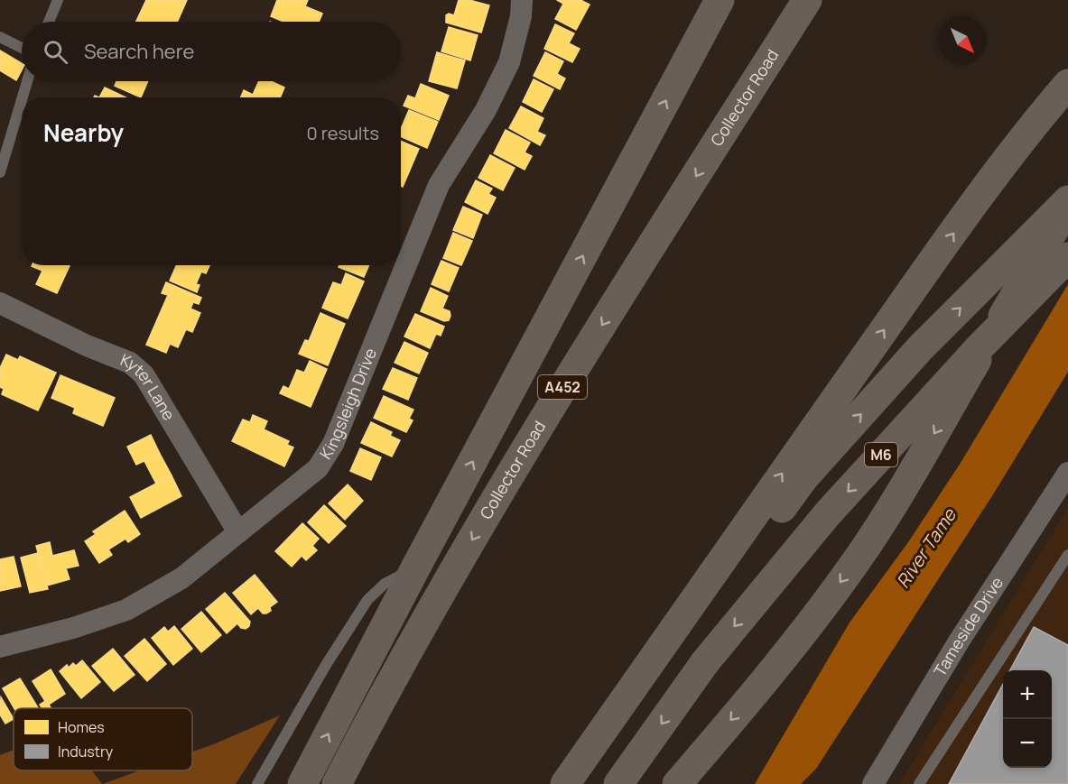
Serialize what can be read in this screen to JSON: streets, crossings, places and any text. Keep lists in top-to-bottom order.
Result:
{
  "streets": {
    "highway": ["Collector Road", "A452", "M6"],
    "street": ["Kyter Lane", "Kingsleigh Drive", "Tameside Drive"]
  },
  "crossings": [
    ["Kyter Lane", "Kingsleigh Drive"]
  ],
  "water": ["River Tame"],
  "legend": ["Homes", "Industry"],
  "north": "bottom right",
  "page": {
    "search": "Search here",
    "heading": ["Nearby", "0 results"],
    "map_buttons": ["+", "−"]
  }
}
